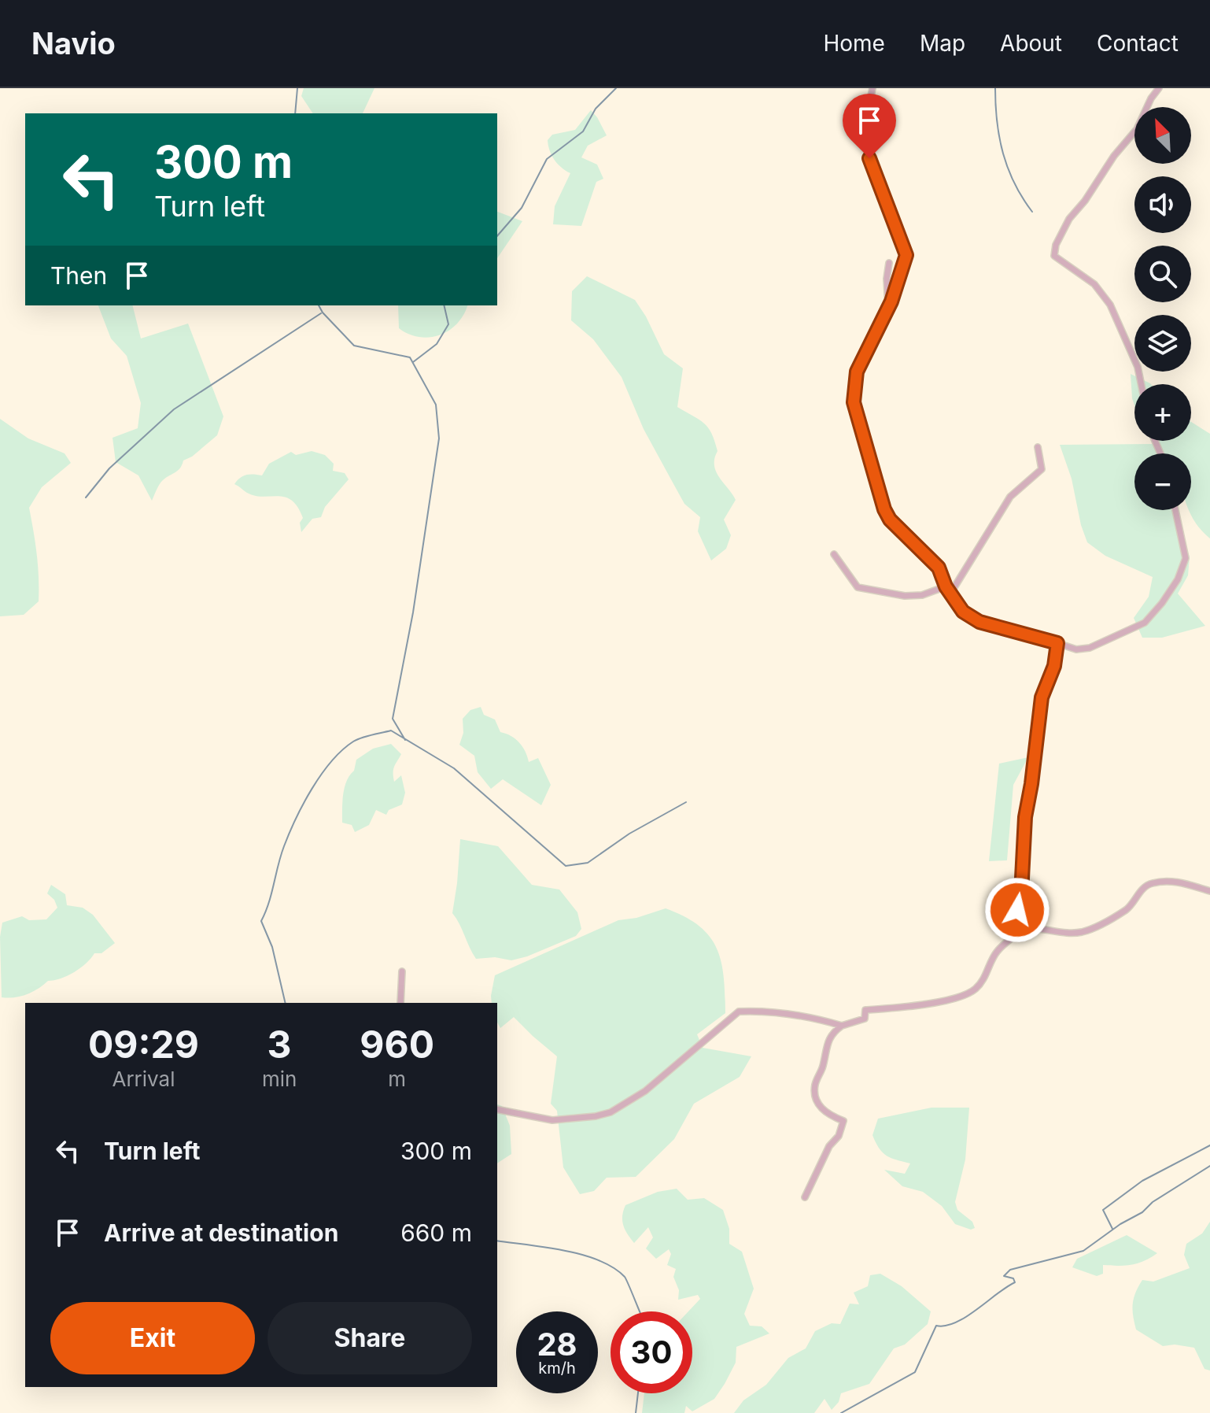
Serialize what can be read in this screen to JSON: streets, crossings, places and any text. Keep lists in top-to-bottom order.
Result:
{
  "north": "top left",
  "page": {
    "header": "Navio",
    "nav": [
      "Home",
      "Map",
      "About",
      "Contact"
    ],
    "map_buttons": ["+", "−"],
    "turn": ["300 m", "Turn left"],
    "then": "Then",
    "eta": [
      "09:29",
      "Arrival",
      "3",
      "min",
      "960",
      "m"
    ],
    "list": [
      {
        "name": "Turn left",
        "value": "300 m"
      },
      {
        "name": "Arrive at destination",
        "value": "660 m"
      }
    ],
    "buttons": ["Exit", "Share"],
    "speed": "28 km/h",
    "limit": "30"
  }
}
